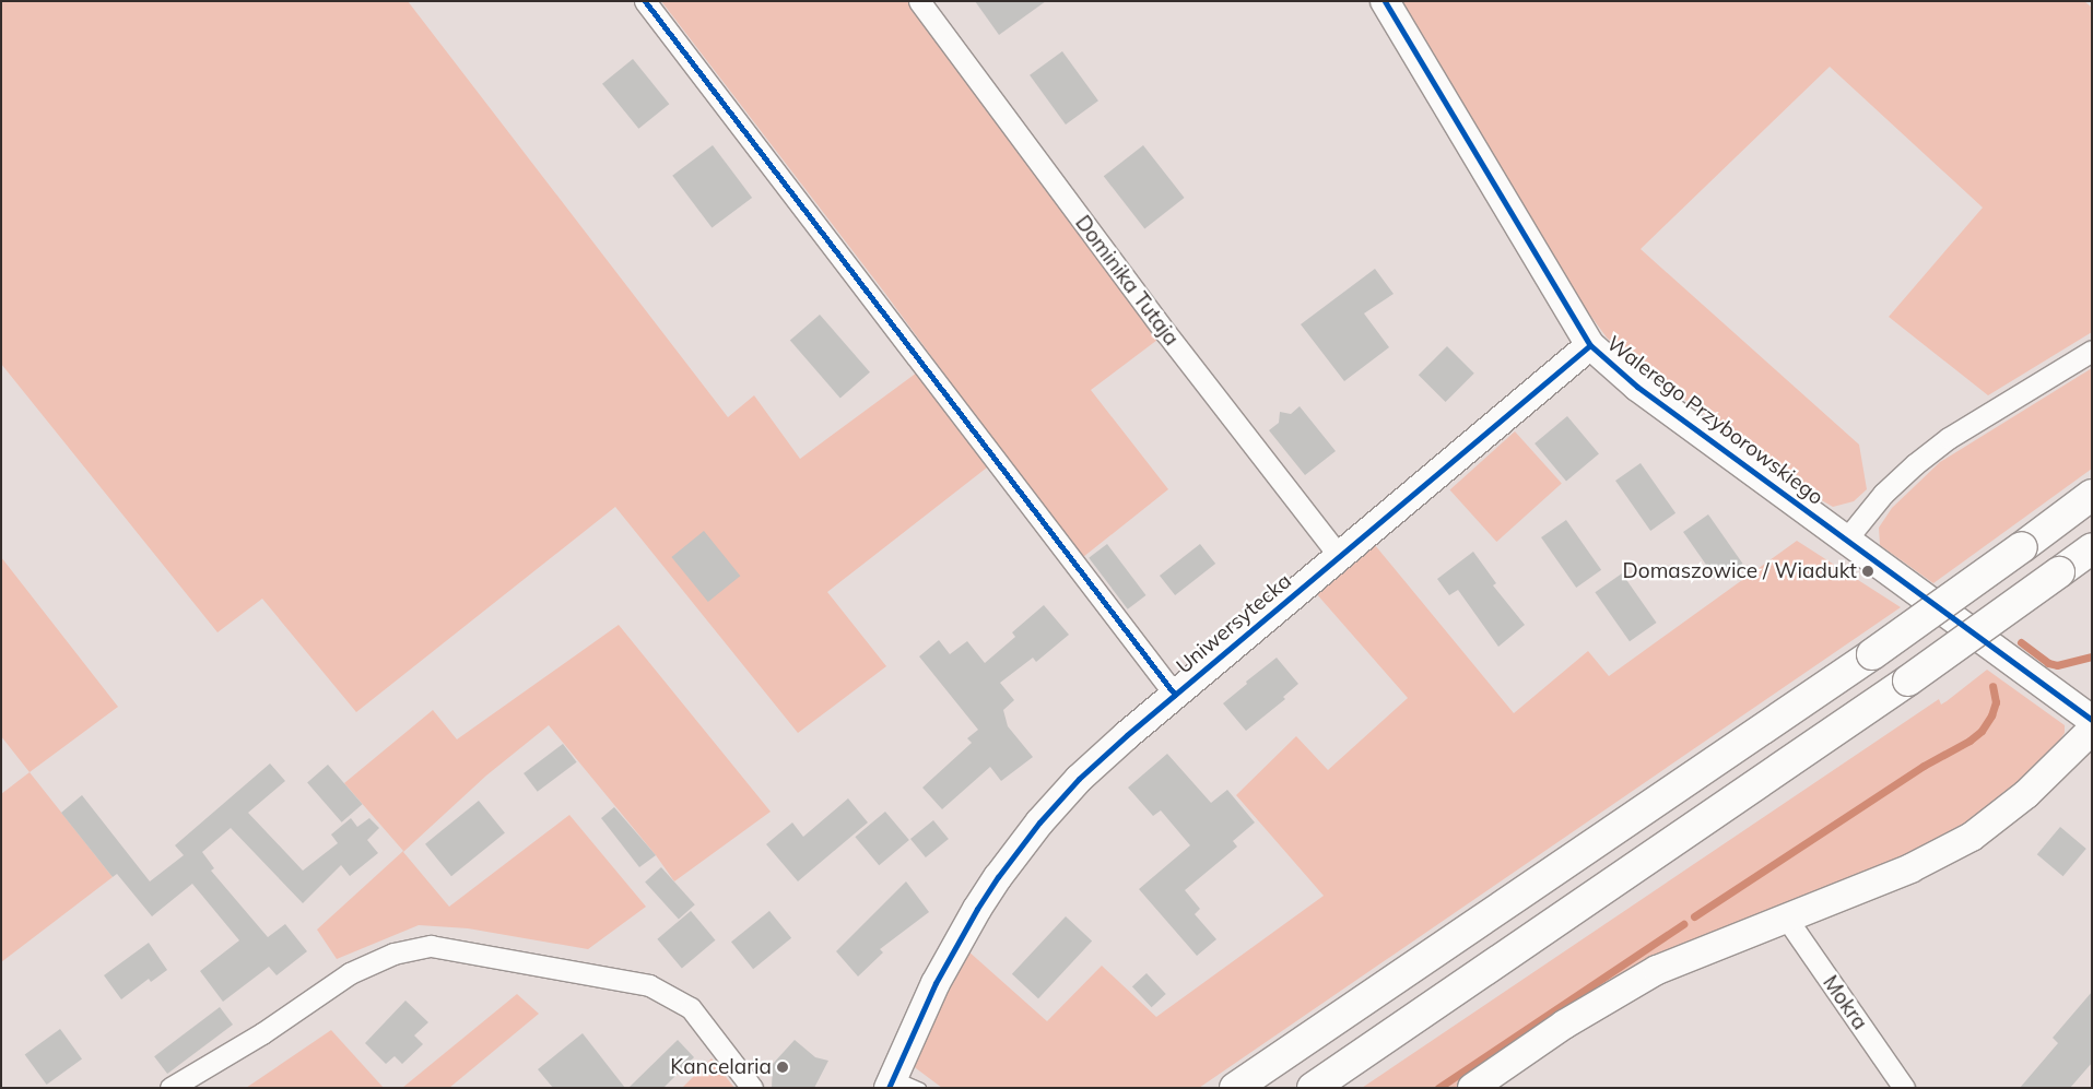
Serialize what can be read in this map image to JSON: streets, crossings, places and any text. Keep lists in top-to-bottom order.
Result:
{
  "streets": {
    "street": [
      "Dominika Tutaja",
      "Walerego Przyborowskiego",
      "Uniwersytecka",
      "Mokra"
    ]
  },
  "crossings": [
    ["Dominika Tutaja", "Uniwersytecka"],
    ["Walerego Przyborowskiego", "Uniwersytecka"]
  ],
  "places": ["Domaszowice / Wiadukt", "Kancelaria"]
}
